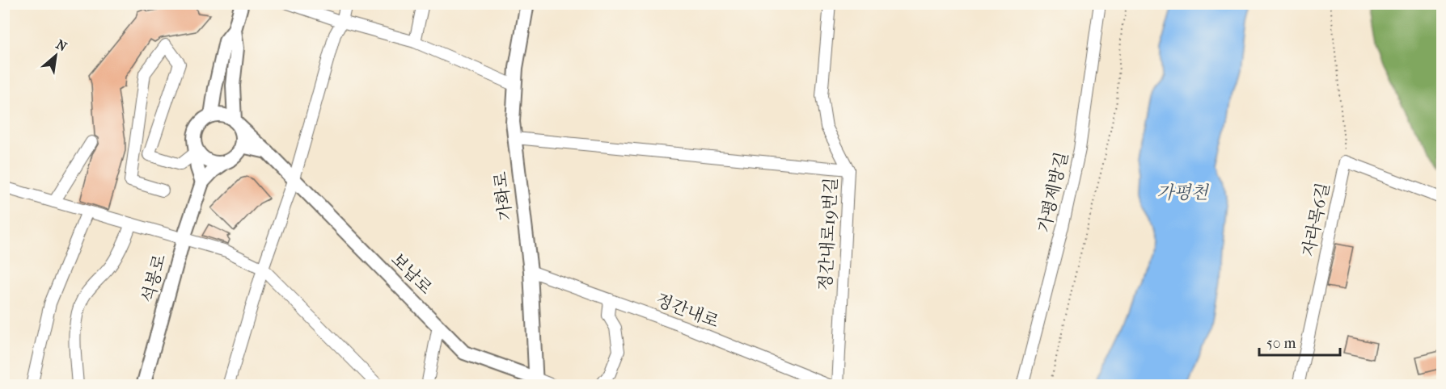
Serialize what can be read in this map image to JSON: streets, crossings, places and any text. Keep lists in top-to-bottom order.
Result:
{
  "streets": {
    "main road": ["가화로", "보납로", "석봉로"],
    "street": [
      "가평제방길",
      "자라목6길",
      "정간내로19번길",
      "정간내로"
    ]
  },
  "crossings": [
    ["가화로", "보납로"],
    ["가화로", "정간내로"]
  ],
  "water": ["가평천"],
  "scale_bar": "50 m",
  "north": "top right"
}
